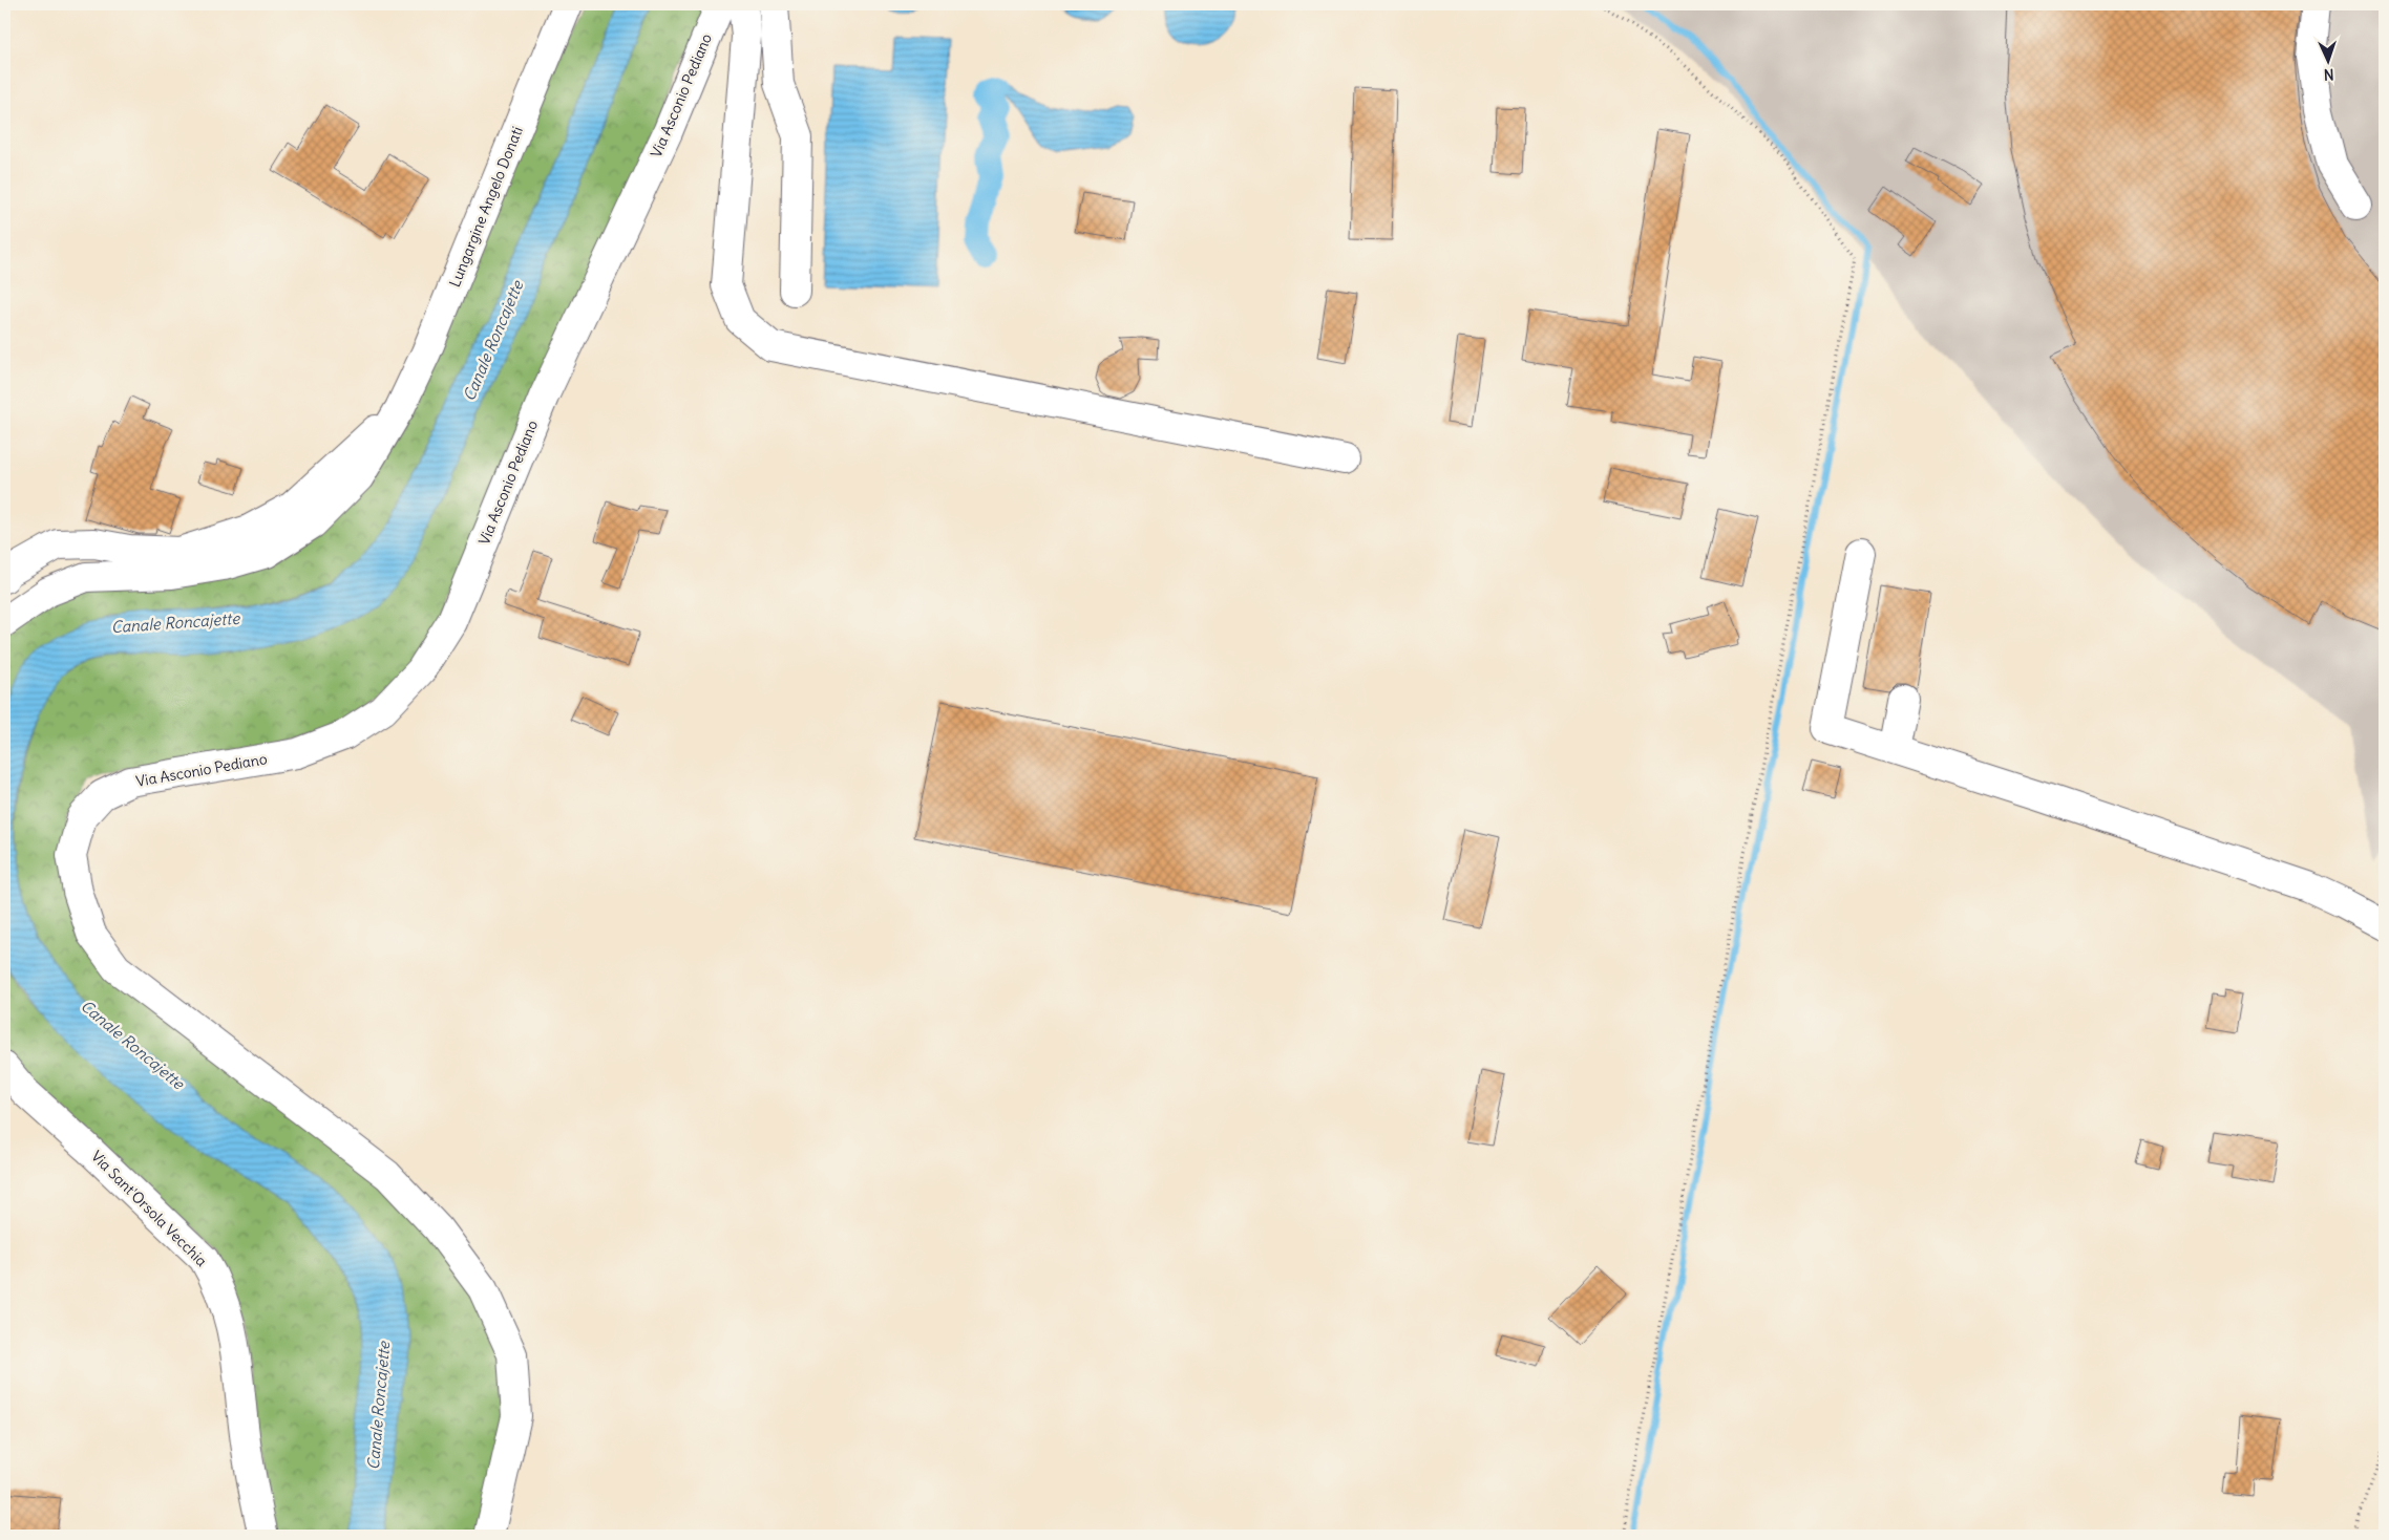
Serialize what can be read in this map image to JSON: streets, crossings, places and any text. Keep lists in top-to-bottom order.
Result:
{
  "streets": {
    "street": ["Via Asconio Pediano", "Lungargine Angelo Donati", "Via Sant'Orsola Vecchia"]
  },
  "water": ["Canale Roncajette"],
  "north": "bottom"
}
